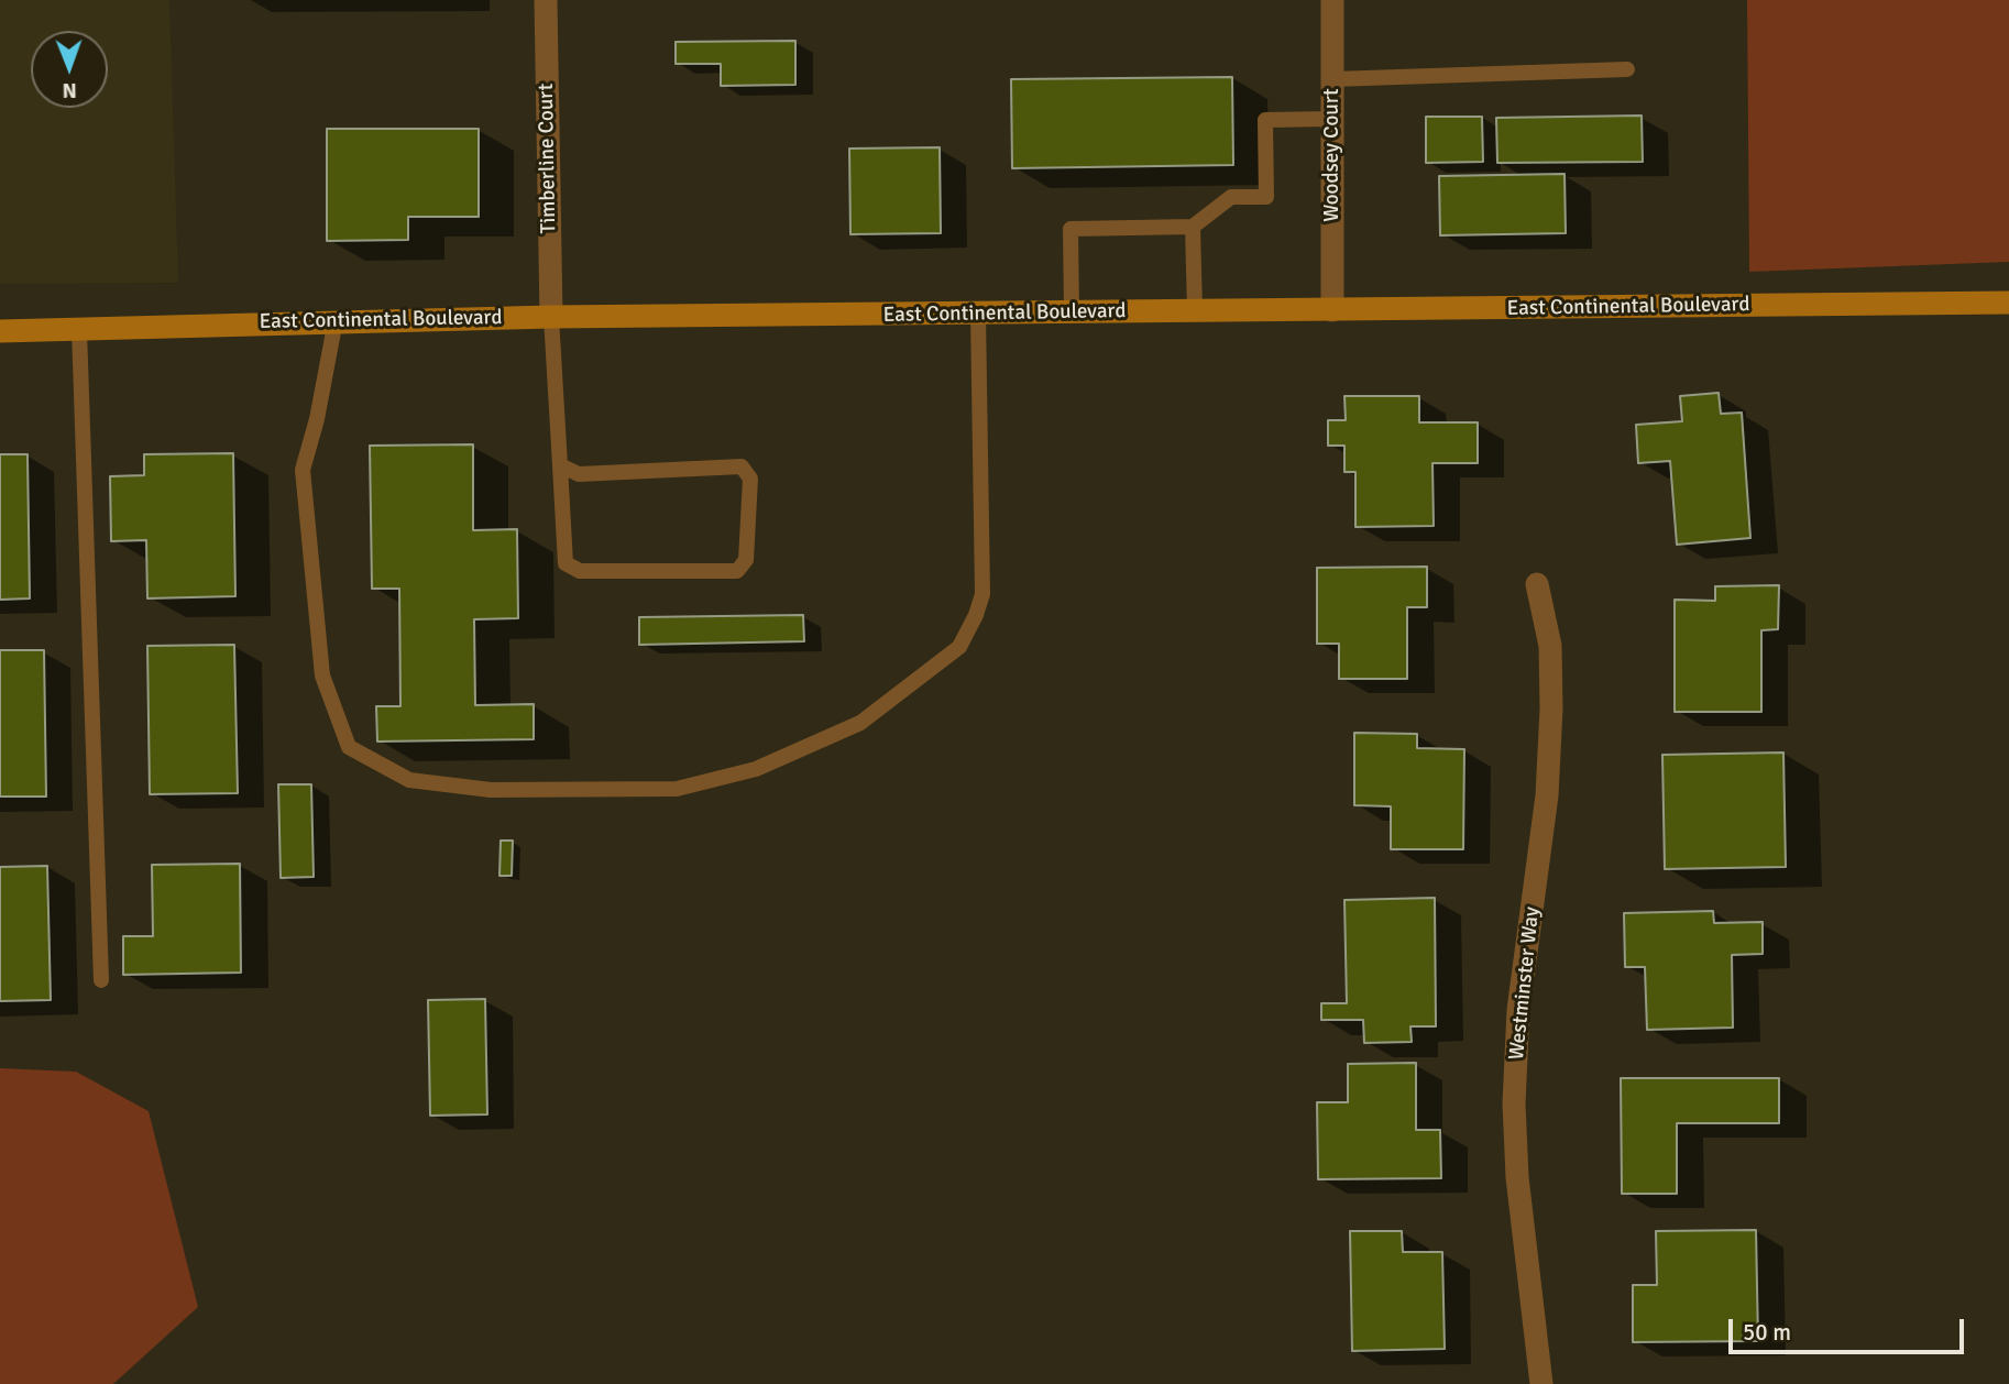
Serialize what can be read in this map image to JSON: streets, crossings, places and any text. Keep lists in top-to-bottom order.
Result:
{
  "streets": {
    "main road": ["East Continental Boulevard"],
    "street": ["Woodsey Court", "Timberline Court", "Westminster Way"]
  },
  "crossings": [
    ["Woodsey Court", "East Continental Boulevard"],
    ["Timberline Court", "East Continental Boulevard"]
  ],
  "scale_bar": "50 m",
  "north": "bottom"
}
